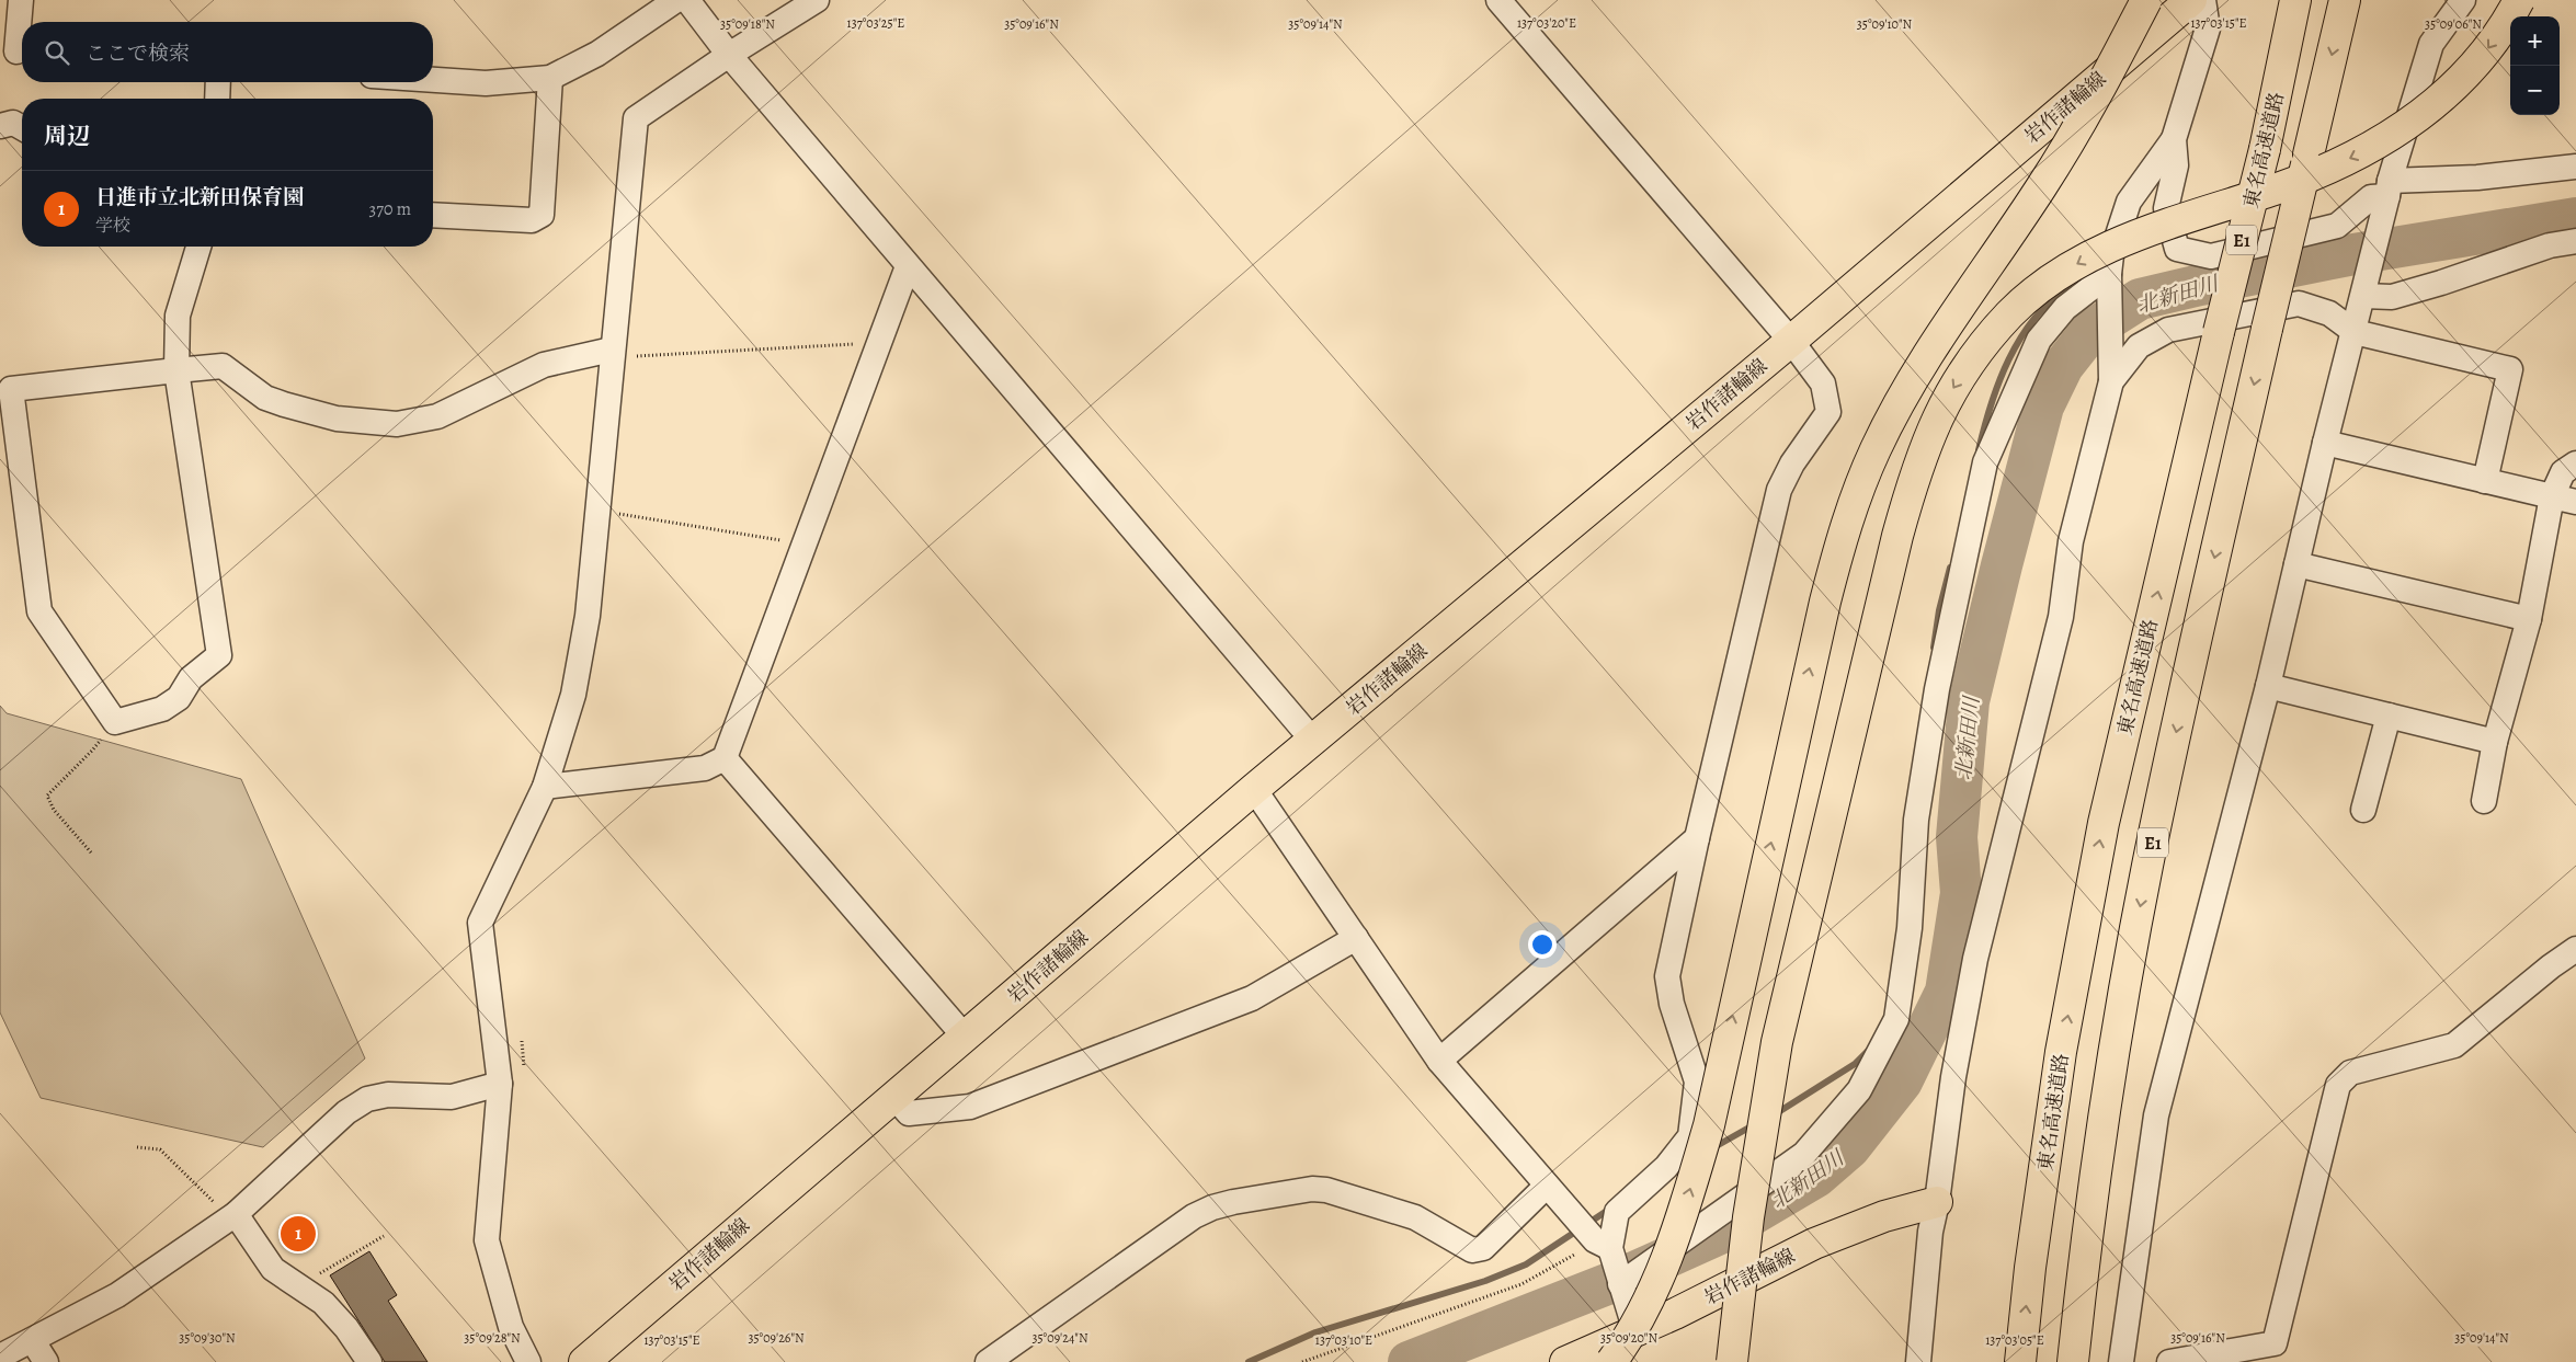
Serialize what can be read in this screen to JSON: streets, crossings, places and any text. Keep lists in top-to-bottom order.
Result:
{
  "streets": {
    "main road": ["岩作諸輪線", "東名高速道路", "E1"]
  },
  "water": ["北新田川"],
  "page": {
    "map_buttons": ["+", "−"],
    "search": "ここで検索",
    "heading": "周辺",
    "list": [
      {
        "mark": "1",
        "name": "日進市立北新田保育園",
        "note": "学校",
        "value": "370 m"
      }
    ],
    "pins": "1"
  },
  "coordinates": [
    "137°03'25\"E",
    "137°03'20\"E",
    "137°03'15\"E",
    "35°09'18\"N",
    "35°09'16\"N",
    "35°09'14\"N",
    "35°09'06\"N",
    "35°09'10\"N",
    "35°09'30\"N",
    "35°09'28\"N",
    "35°09'26\"N",
    "35°09'24\"N",
    "35°09'20\"N",
    "137°03'10\"E",
    "137°03'05\"E"
  ]
}
